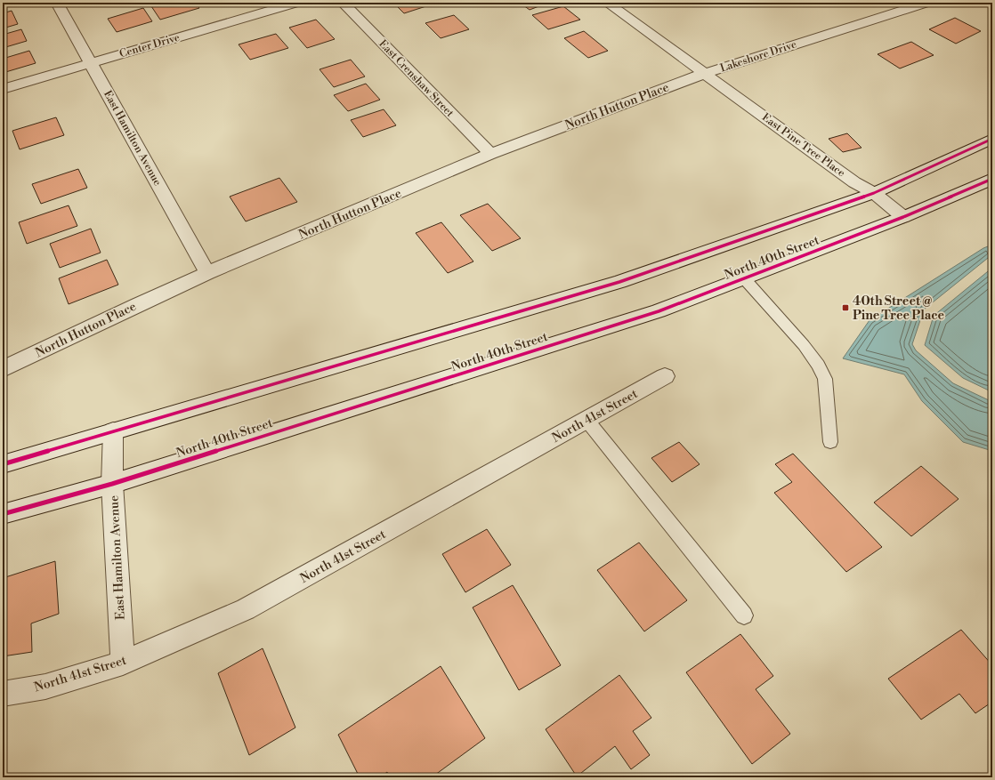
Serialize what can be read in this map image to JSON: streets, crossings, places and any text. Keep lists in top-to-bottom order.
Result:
{
  "streets": {
    "street": [
      "Center Drive",
      "Lakeshore Drive",
      "East Crenshaw Street",
      "North Hutton Place",
      "East Hamilton Avenue",
      "East Pine Tree Place",
      "North 40th Street",
      "North 41st Street"
    ]
  },
  "crossings": [
    ["Center Drive", "East Hamilton Avenue"],
    ["Lakeshore Drive", "North Hutton Place"],
    ["Lakeshore Drive", "East Pine Tree Place"],
    ["East Crenshaw Street", "North Hutton Place"],
    ["North Hutton Place", "East Hamilton Avenue"],
    ["North Hutton Place", "East Pine Tree Place"],
    ["East Hamilton Avenue", "North 40th Street"],
    ["East Hamilton Avenue", "North 41st Street"],
    ["East Pine Tree Place", "North 40th Street"]
  ],
  "places": {
    "transit": ["40th Street @ Pine Tree Place"]
  }
}
